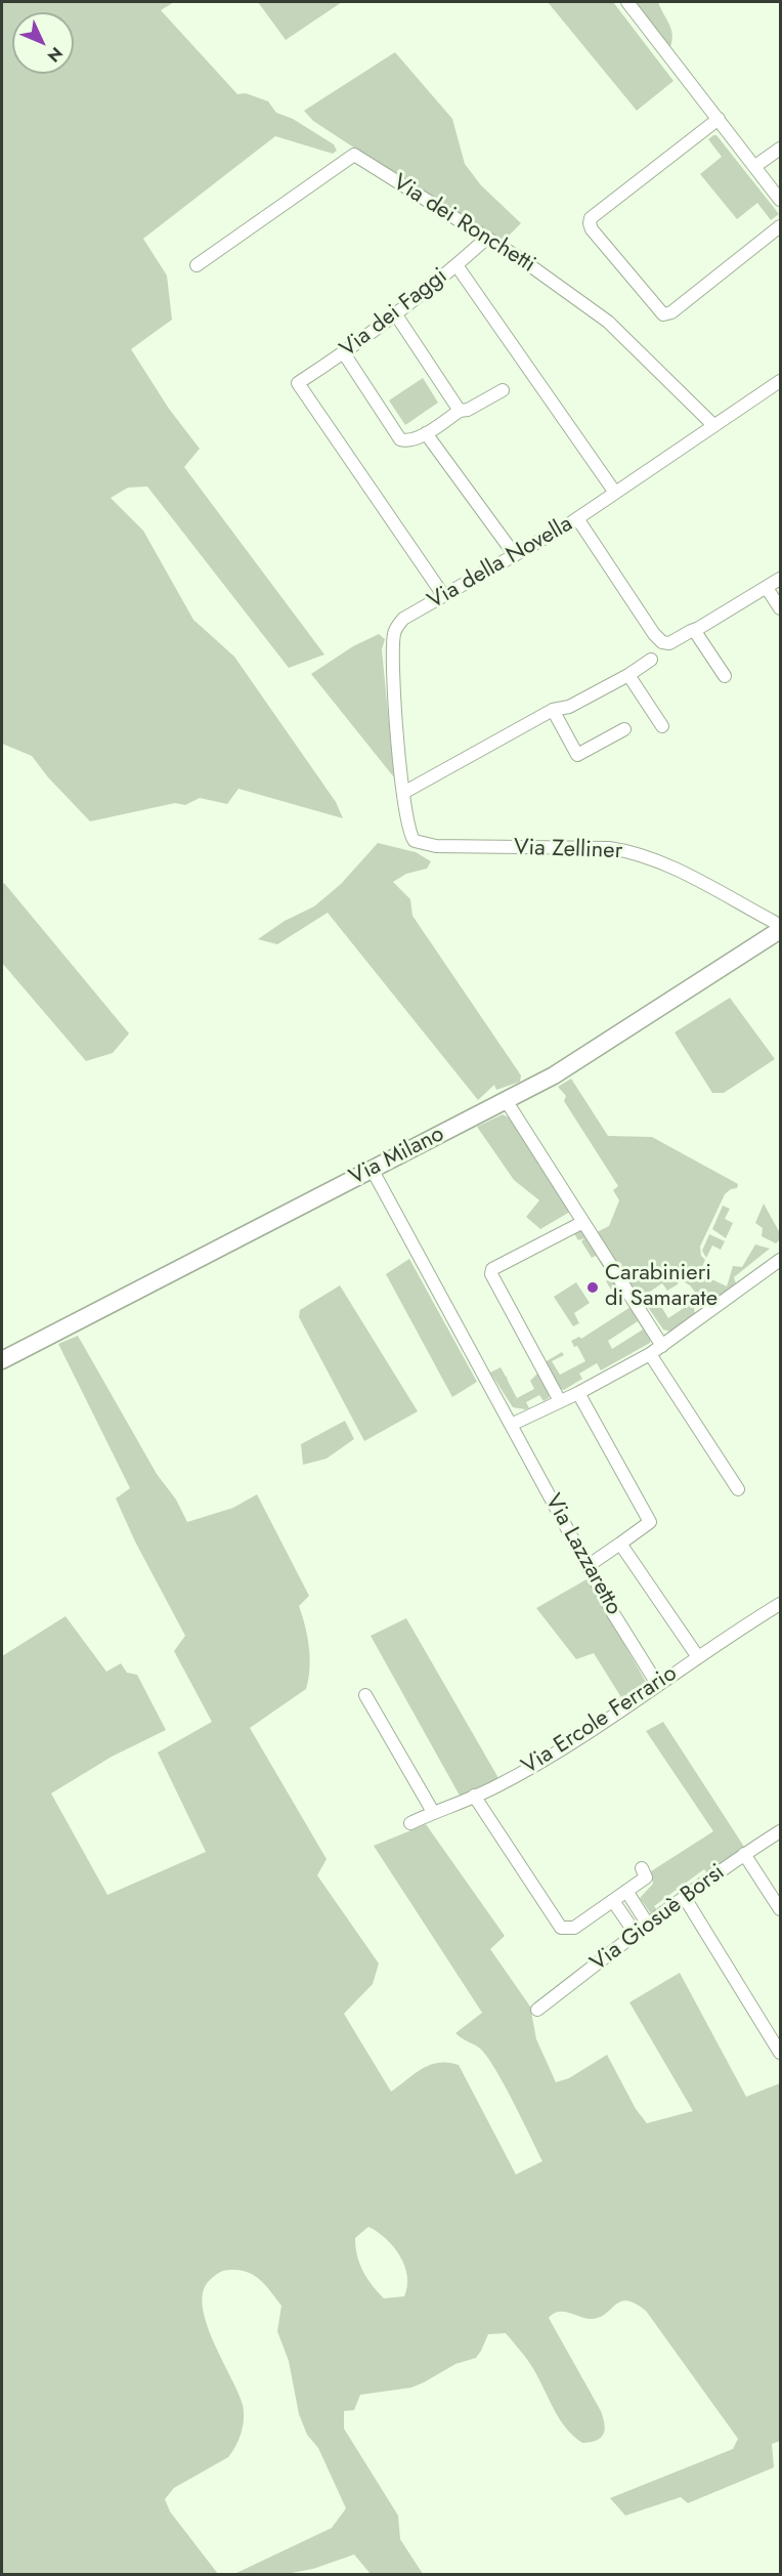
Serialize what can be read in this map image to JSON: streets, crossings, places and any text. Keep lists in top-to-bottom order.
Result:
{
  "streets": {
    "street": [
      "Via dei Ronchetti",
      "Via dei Faggi",
      "Via della Novella",
      "Via Zelliner",
      "Via Milano",
      "Via Lazzaretto",
      "Via Ercole Ferrario",
      "Via Giosuè Borsi"
    ]
  },
  "crossings": [
    ["Via dei Ronchetti", "Via dei Faggi"],
    ["Via dei Ronchetti", "Via della Novella"],
    ["Via dei Faggi", "Via della Novella"],
    ["Via della Novella", "Via Zelliner"],
    ["Via Zelliner", "Via Milano"],
    ["Via Milano", "Via Lazzaretto"],
    ["Via Lazzaretto", "Via Ercole Ferrario"]
  ],
  "places": ["Carabinieri di Samarate"],
  "north": "bottom right"
}
